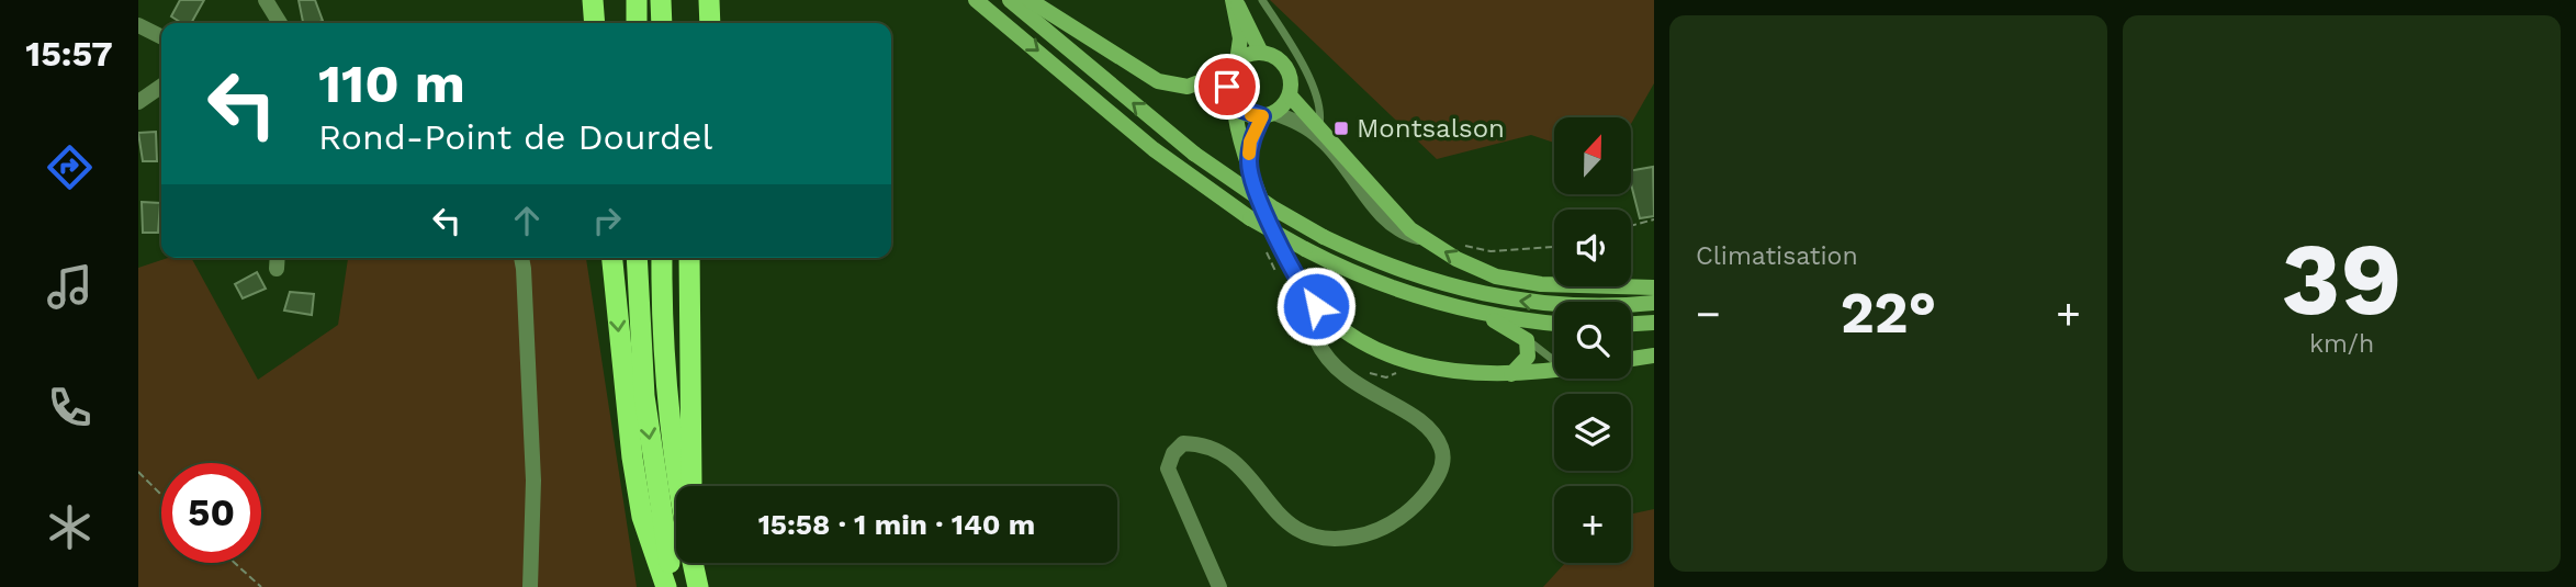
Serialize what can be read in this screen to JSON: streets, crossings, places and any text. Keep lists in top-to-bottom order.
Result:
{
  "places": {
    "transit": ["Montsalson"]
  },
  "north": "top",
  "page": {
    "tabs": "15:57",
    "tile": [
      "Climatisation",
      ["39", "km/h"]
    ],
    "turn": ["110 m", "Rond-Point de Dourdel"],
    "map_buttons": "+",
    "heat": ["−", "22°", "+"],
    "limit": "50",
    "trip": "15:58 · 1 min · 140 m"
  }
}
